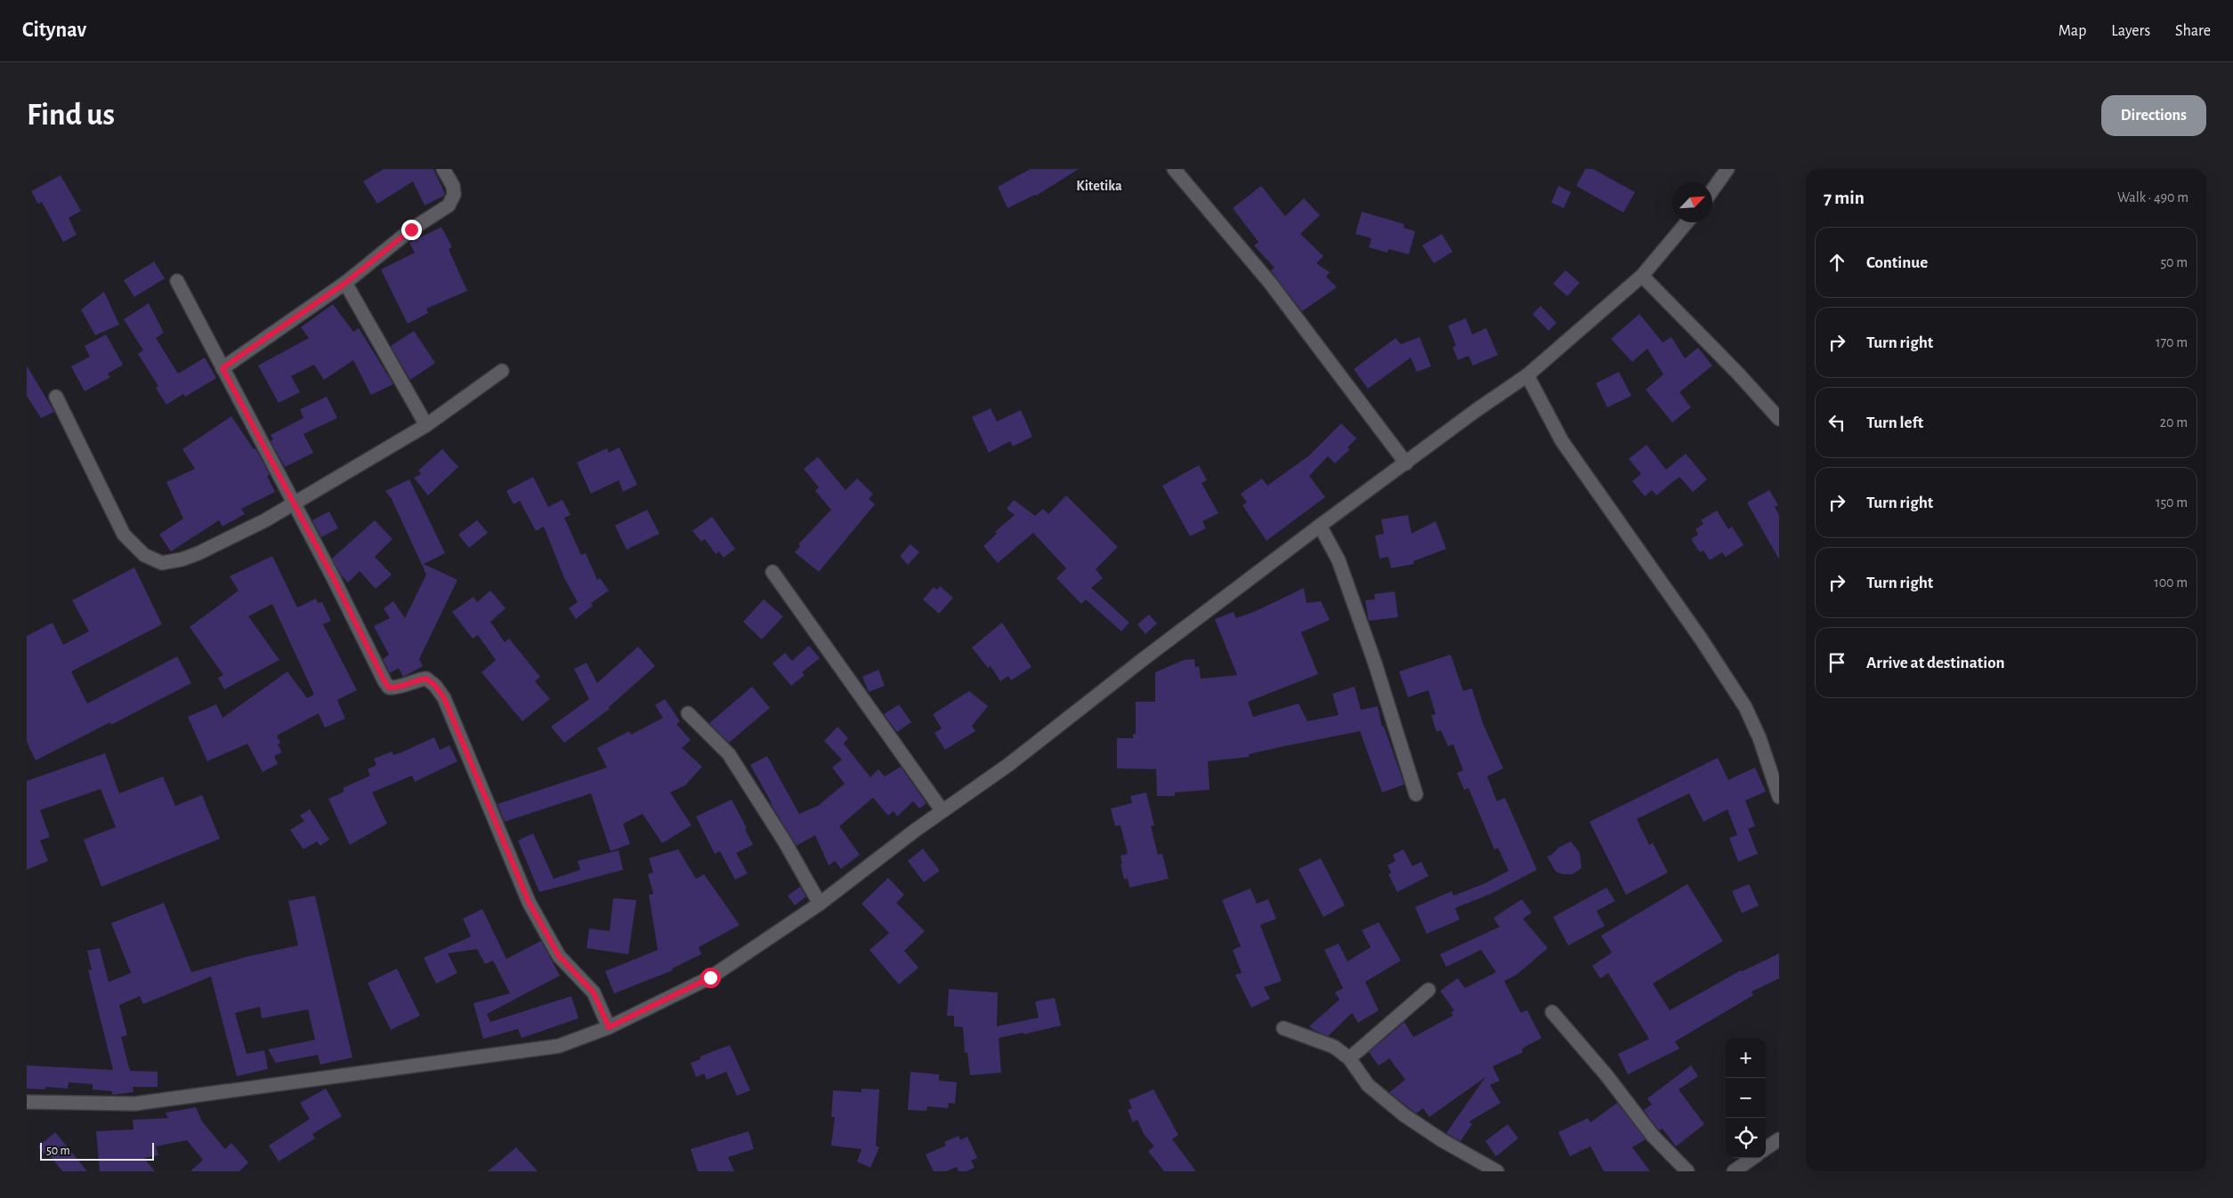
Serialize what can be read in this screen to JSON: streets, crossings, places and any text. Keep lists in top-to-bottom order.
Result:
{
  "districts": ["Kitetika"],
  "scale_bar": "50 m",
  "north": "top right",
  "page": {
    "header": "Citynav",
    "nav": ["Map", "Layers", "Share"],
    "buttons": "Directions",
    "title": "Find us",
    "heading": ["7 min", "Walk · 490 m"],
    "list": [
      ["Continue", "50 m"],
      ["Turn right", "170 m"],
      ["Turn left", "20 m"],
      ["Turn right", "150 m"],
      ["Turn right", "100 m"],
      "Arrive at destination"
    ],
    "map_buttons": ["+", "−"],
    "scale": "50 m"
  }
}
